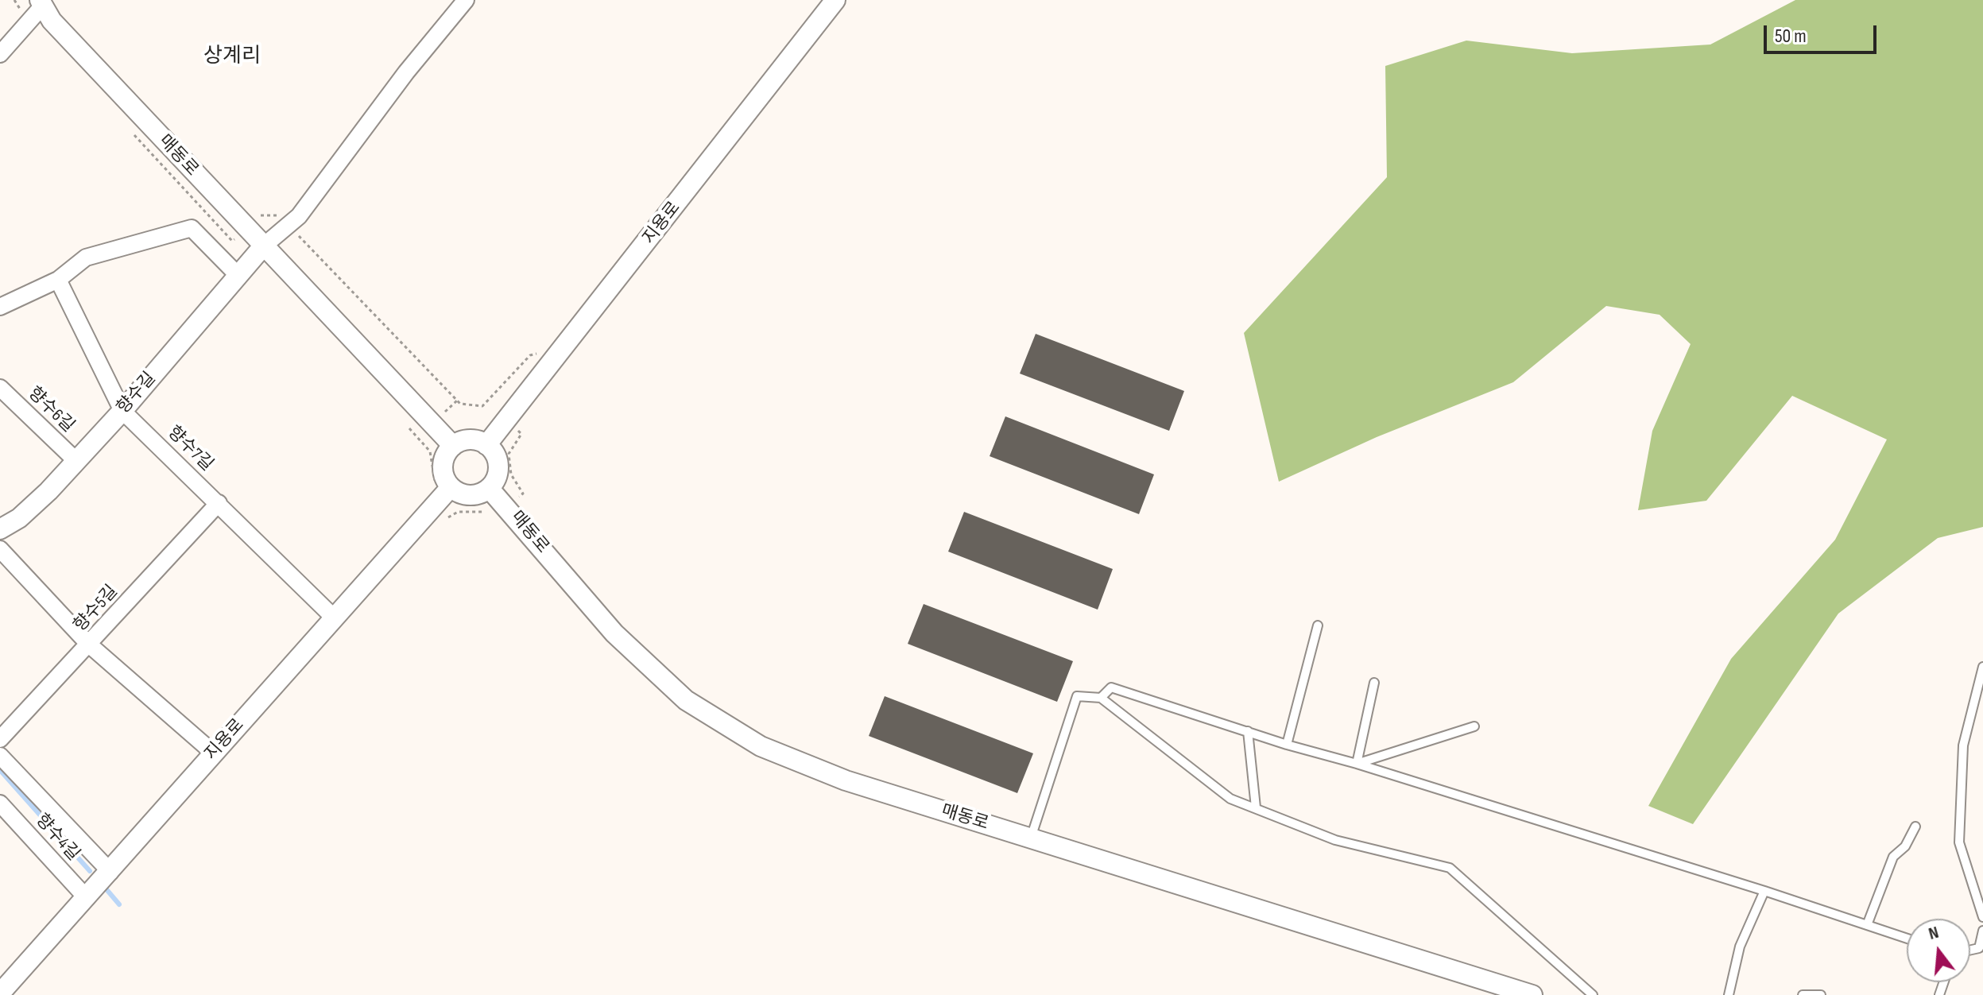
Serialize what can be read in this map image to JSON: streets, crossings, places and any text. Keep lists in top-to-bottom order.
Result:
{
  "streets": {
    "street": [
      "매동로",
      "지용로",
      "향수길",
      "향수6길",
      "향수7길",
      "향수5길",
      "향수4길"
    ]
  },
  "crossings": [
    ["매동로", "지용로"],
    ["매동로", "향수길"],
    ["지용로", "향수7길"],
    ["지용로", "향수4길"],
    ["향수길", "향수6길"],
    ["향수길", "향수7길"],
    ["향수7길", "향수5길"]
  ],
  "districts": ["상계리"],
  "scale_bar": "50 m",
  "north": "top"
}
